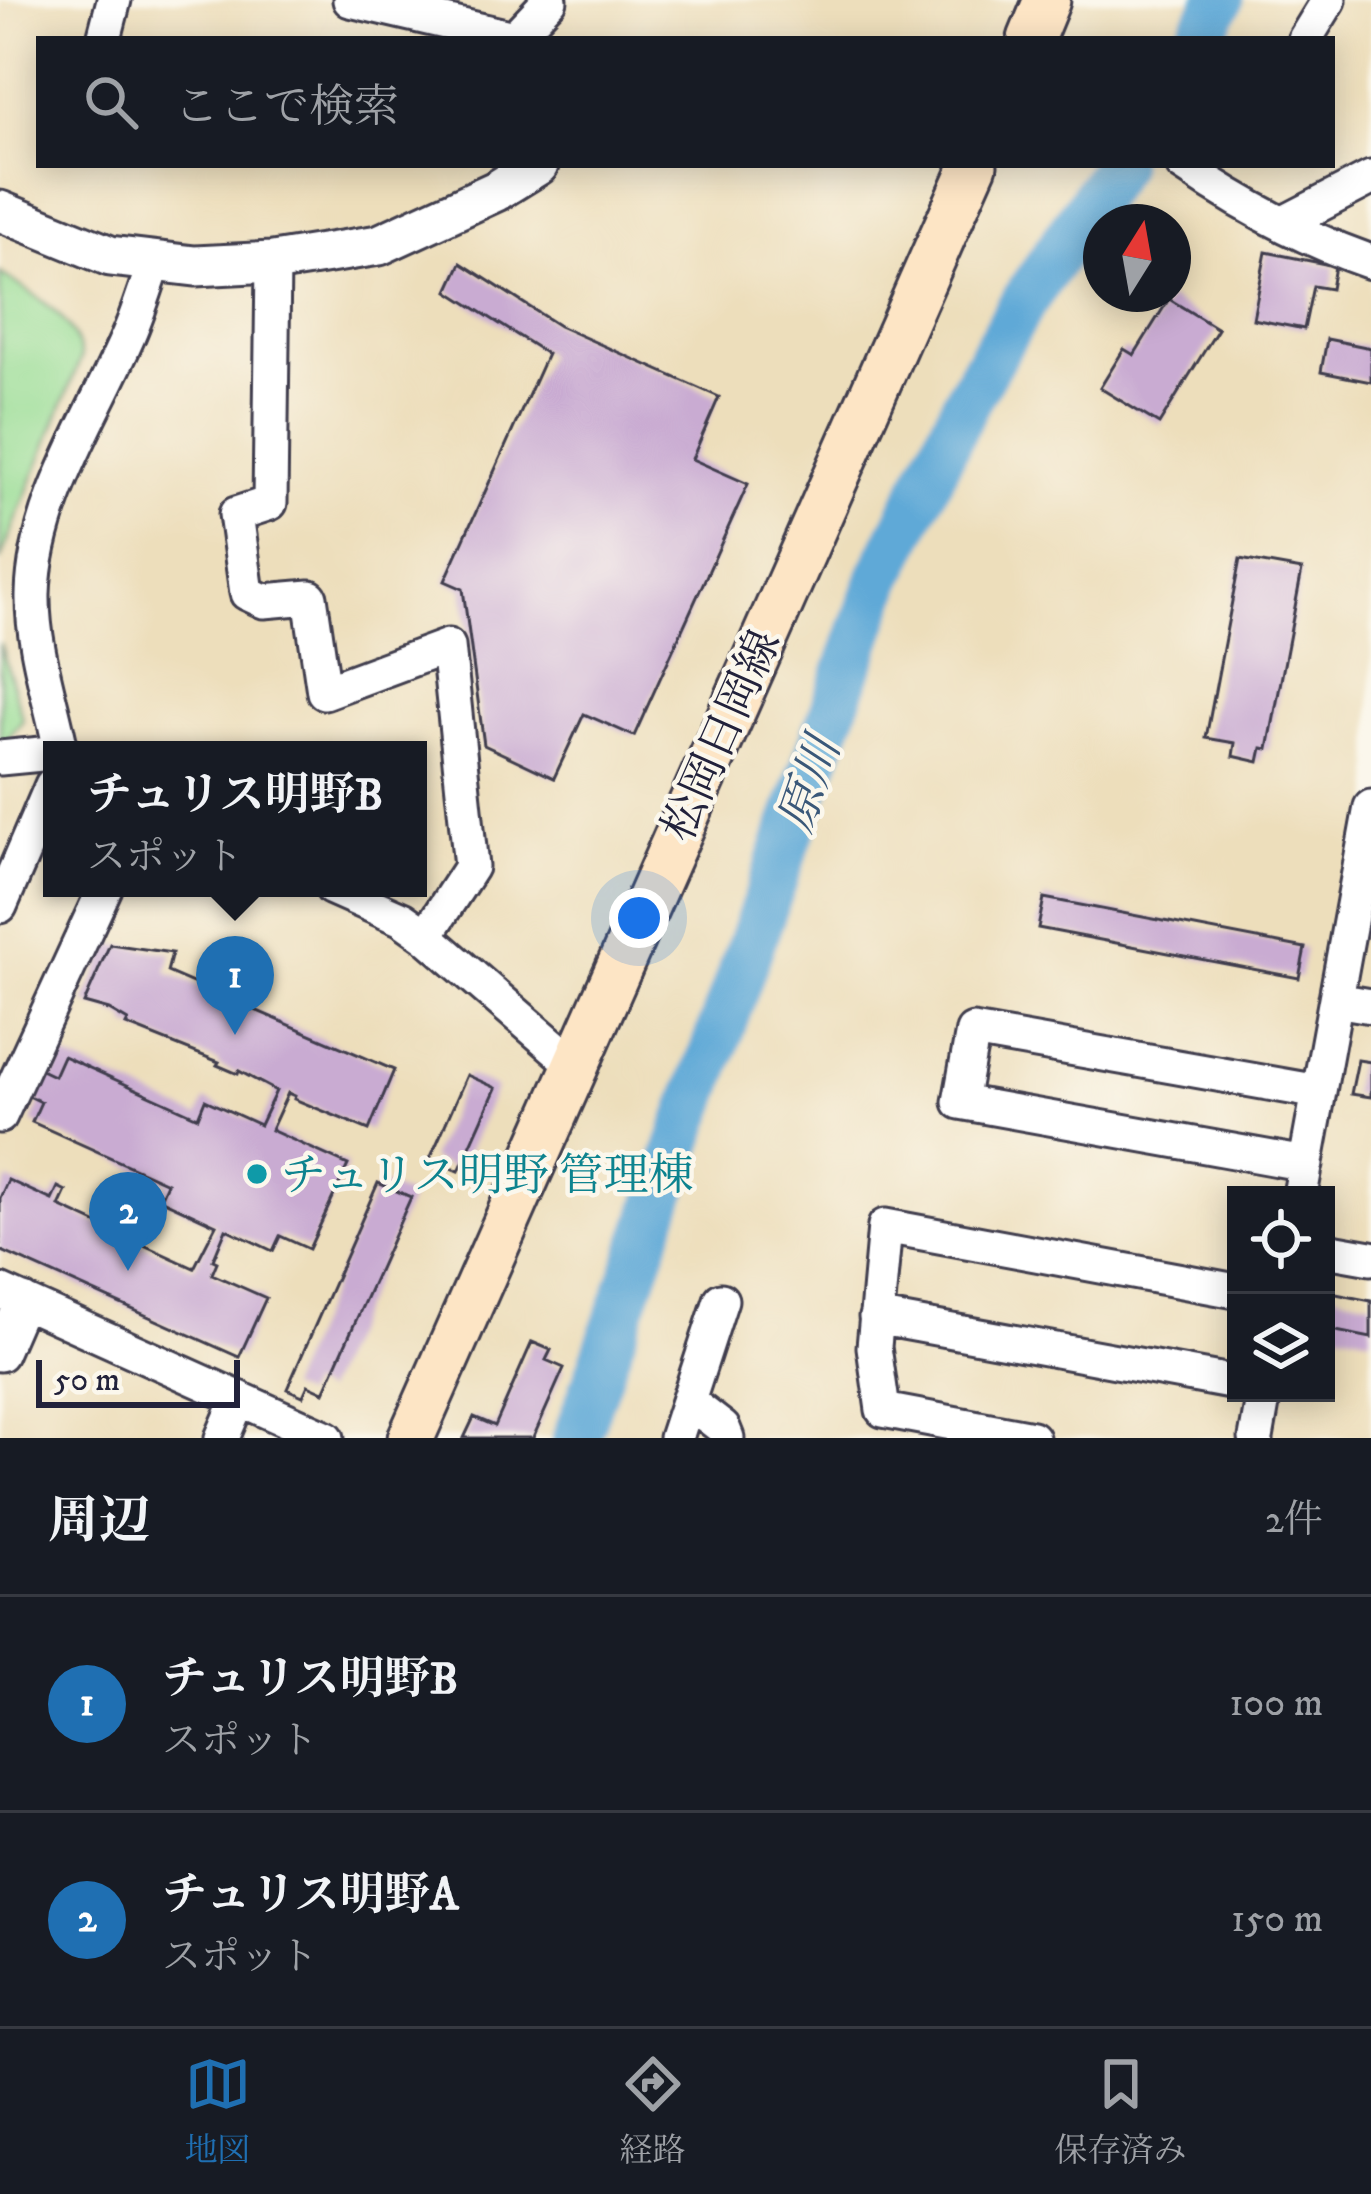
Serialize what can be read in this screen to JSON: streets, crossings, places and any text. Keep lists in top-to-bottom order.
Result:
{
  "streets": {
    "main road": ["松岡日岡線"]
  },
  "water": ["原川"],
  "places": ["チュリス明野 管理棟"],
  "scale_bar": "50 m",
  "north": "top",
  "page": {
    "search": "ここで検索",
    "popup": ["チュリス明野B", "スポット"],
    "pins": ["1", "2"],
    "scale": "50 m",
    "heading": ["周辺", "2件"],
    "list": [
      {
        "mark": "1",
        "name": "チュリス明野B",
        "note": "スポット",
        "value": "100 m"
      },
      {
        "mark": "2",
        "name": "チュリス明野A",
        "note": "スポット",
        "value": "150 m"
      }
    ],
    "nav": ["地図", "経路", "保存済み"]
  }
}
